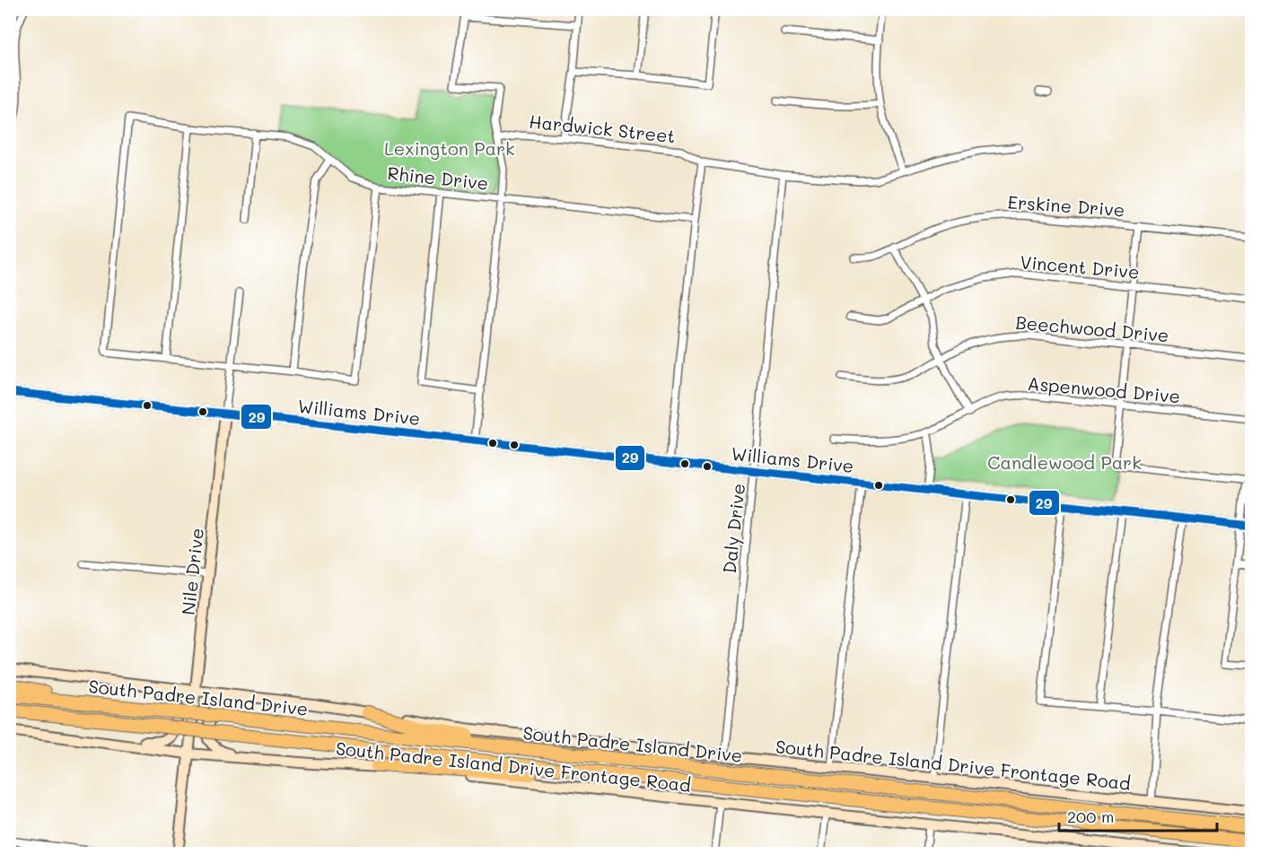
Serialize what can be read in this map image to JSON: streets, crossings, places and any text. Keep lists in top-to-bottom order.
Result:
{
  "streets": {
    "highway": ["South Padre Island Drive"],
    "main road": ["Williams Drive", "Nile Drive", "South Padre Island Drive Frontage Road"],
    "street": [
      "Hardwick Street",
      "Rhine Drive",
      "Erskine Drive",
      "Vincent Drive",
      "Beechwood Drive",
      "Aspenwood Drive",
      "Daly Drive"
    ]
  },
  "crossings": [
    ["Hardwick Street", "Daly Drive"],
    ["Williams Drive", "Daly Drive"],
    ["Williams Drive", "Nile Drive"],
    ["Daly Drive", "South Padre Island Drive Frontage Road"],
    ["Nile Drive", "South Padre Island Drive Frontage Road"]
  ],
  "parks": ["Lexington Park", "Candlewood Park"],
  "lines": ["transit line 29"],
  "scale_bar": "200 m"
}
